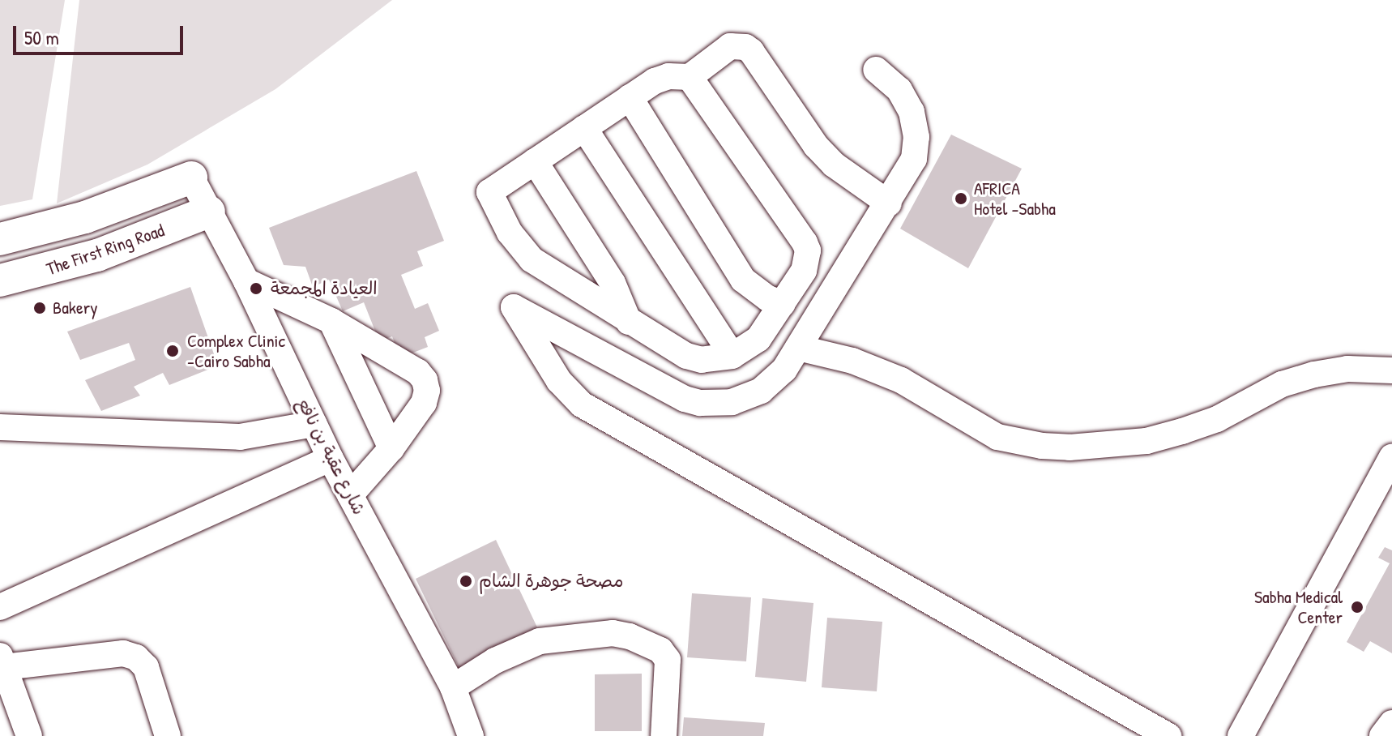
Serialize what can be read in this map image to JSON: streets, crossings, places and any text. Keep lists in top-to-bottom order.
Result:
{
  "streets": {
    "main road": ["The First Ring Road"],
    "street": ["شارع عقبة بن نافع"]
  },
  "crossings": [
    ["The First Ring Road", "شارع عقبة بن نافع"]
  ],
  "places": [
    "AFRICA Hotel -Sabha",
    "العيادة المجمعة",
    "Bakery",
    "Complex Clinic -Cairo Sabha",
    "مصحة جوهرة الشام",
    "Sabha Medical Center"
  ],
  "scale_bar": "50 m"
}
